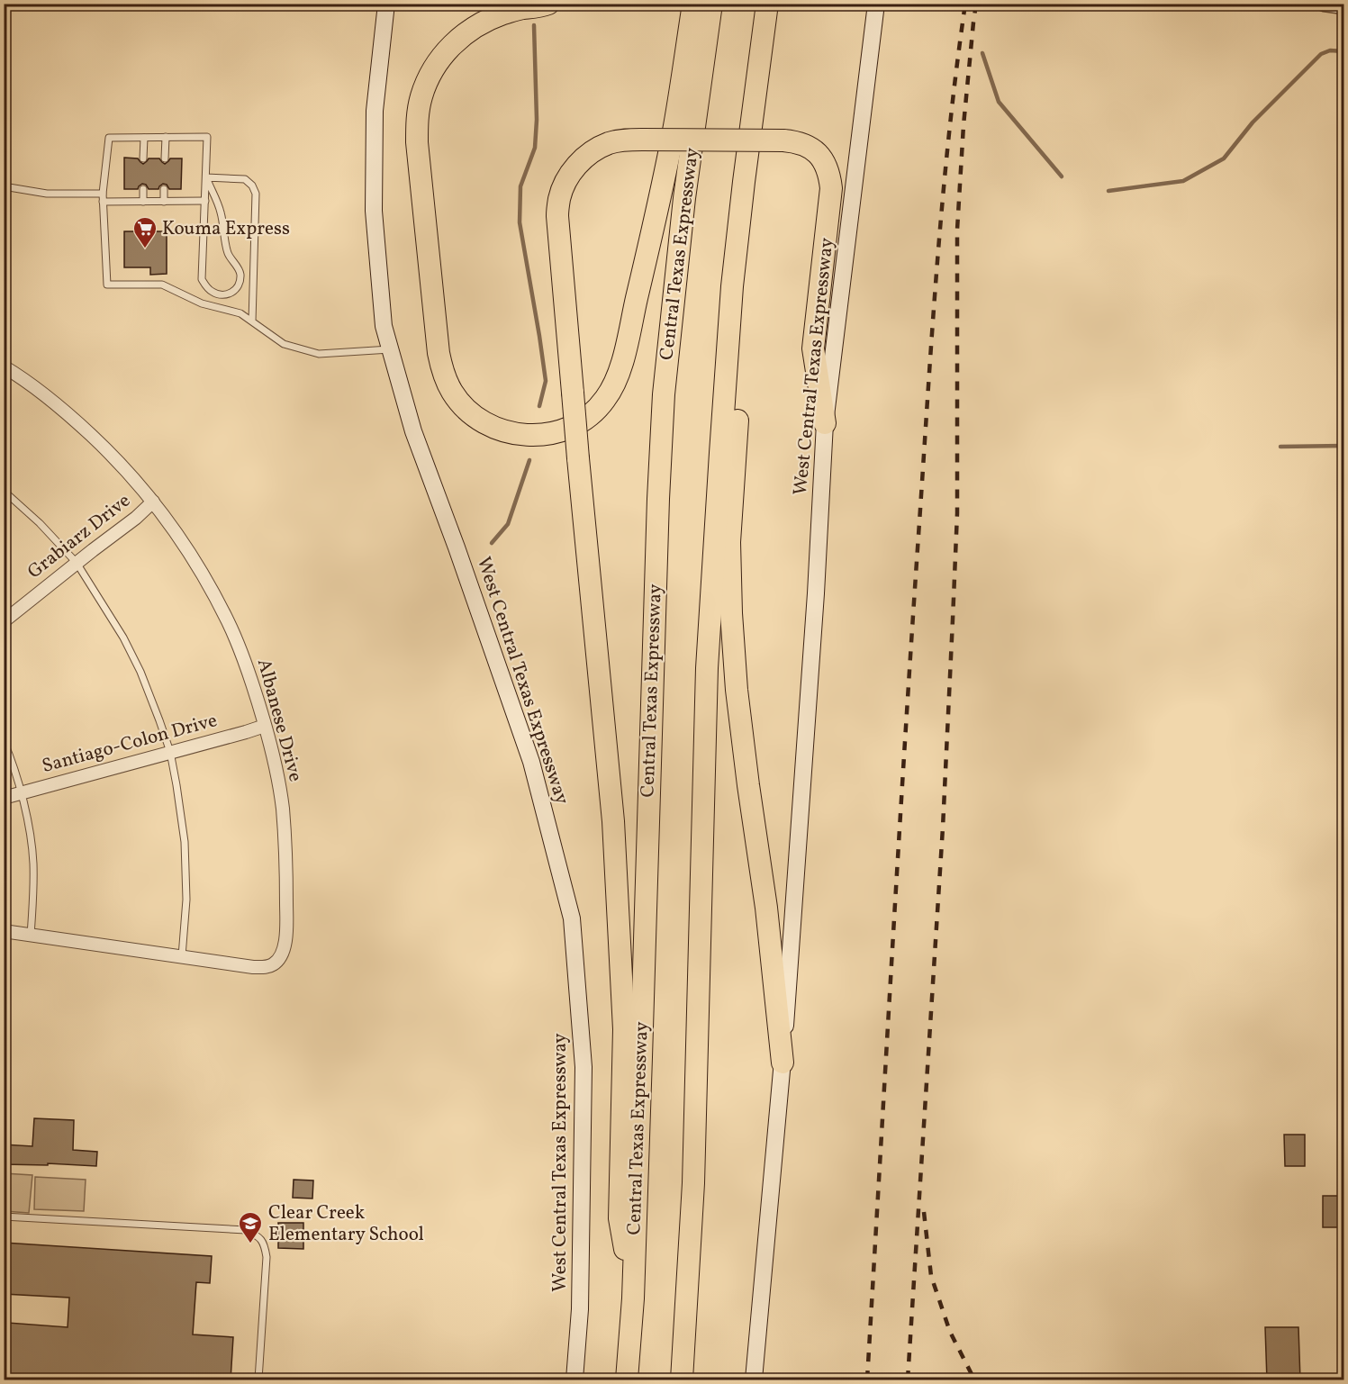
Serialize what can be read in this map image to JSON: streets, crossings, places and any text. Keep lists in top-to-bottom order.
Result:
{
  "streets": {
    "highway": ["Central Texas Expressway"],
    "main road": ["West Central Texas Expressway"],
    "street": ["Grabiarz Drive", "Albanese Drive", "Santiago-Colon Drive"]
  },
  "crossings": [
    ["Grabiarz Drive", "Albanese Drive"],
    ["Albanese Drive", "Santiago-Colon Drive"]
  ],
  "places": {
    "supermarket": ["Kouma Express"],
    "school or university": ["Clear Creek Elementary School"]
  }
}
